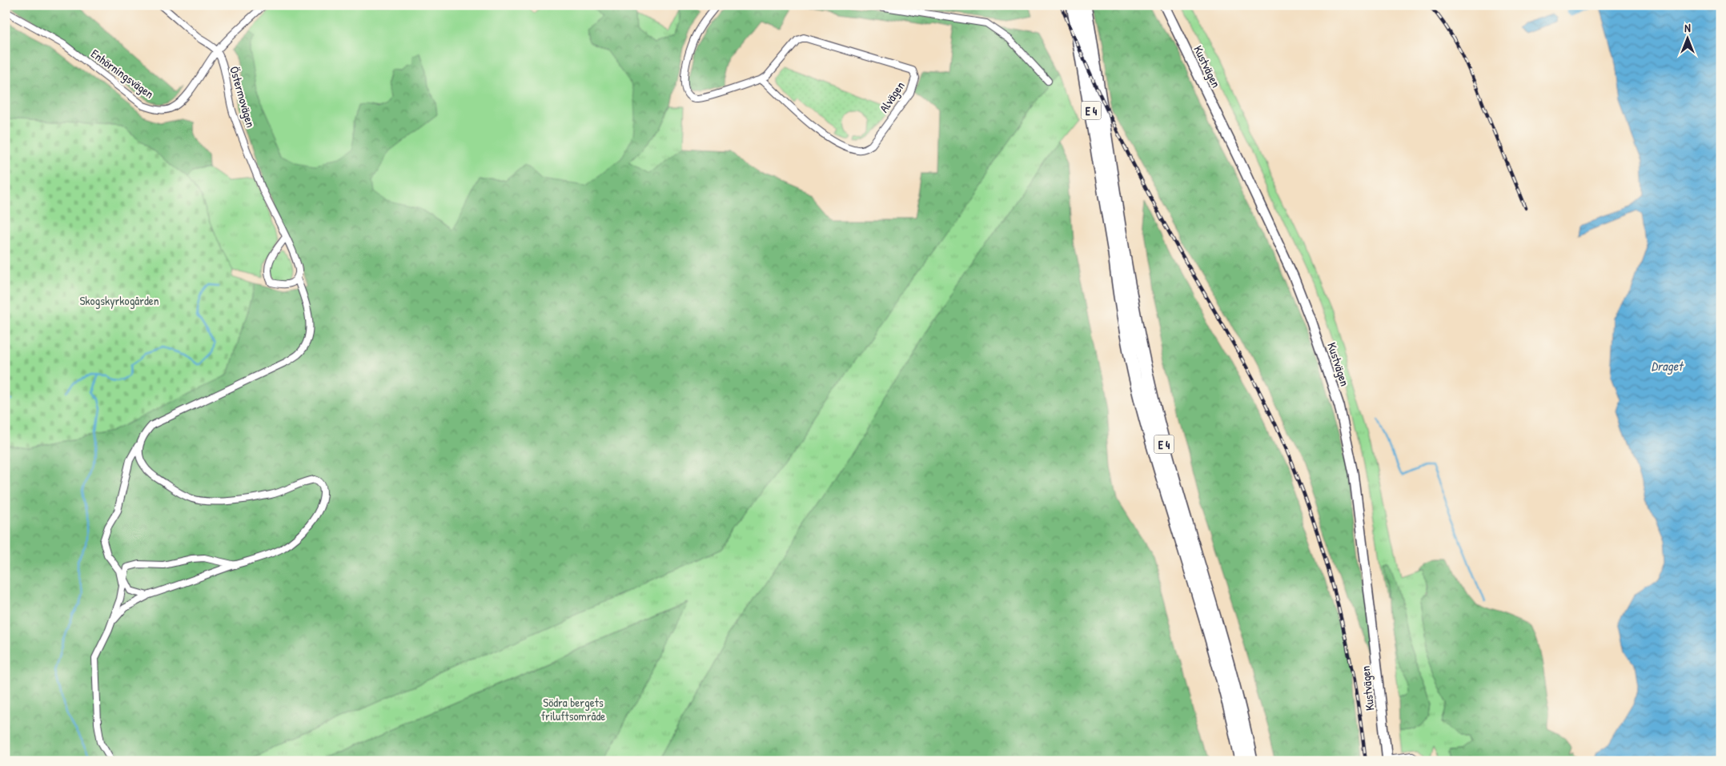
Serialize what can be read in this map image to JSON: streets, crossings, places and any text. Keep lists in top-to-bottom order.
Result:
{
  "streets": {
    "highway": ["E 4"],
    "main road": ["Kustvägen"],
    "street": ["Enhörningsvägen", "Östermovägen", "Alvägen"]
  },
  "crossings": [
    ["Enhörningsvägen", "Östermovägen"]
  ],
  "water": ["Draget"],
  "parks": ["Skogskyrkogården", "Södra bergets friluftsområde"],
  "north": "top"
}
